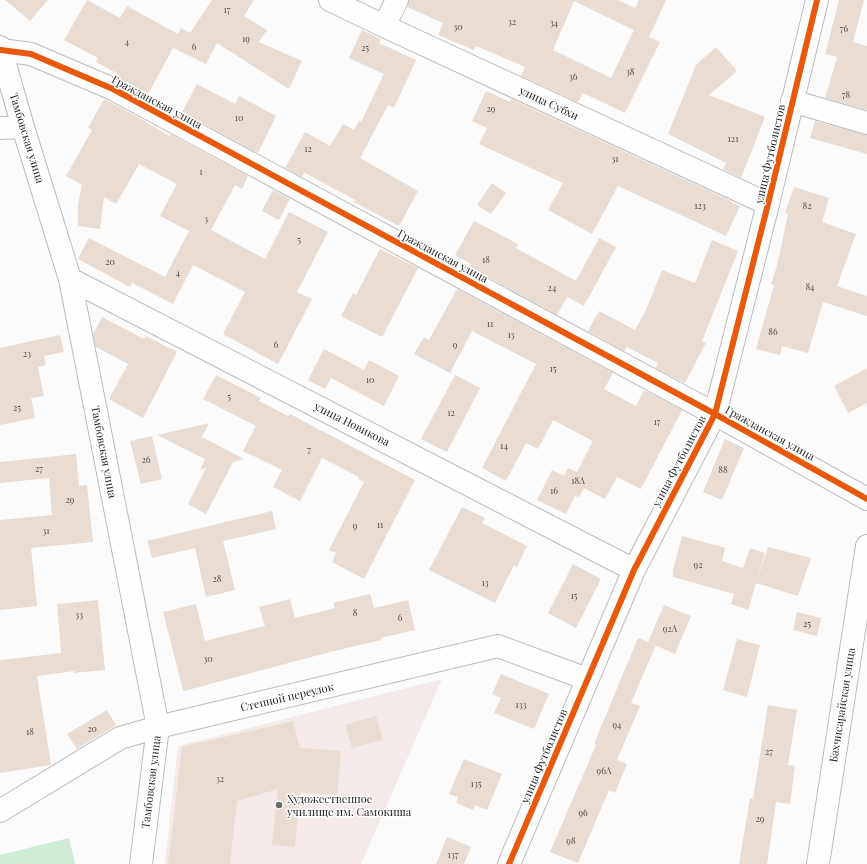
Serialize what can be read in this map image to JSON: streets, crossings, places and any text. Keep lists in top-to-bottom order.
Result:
{
  "streets": {
    "street": [
      "Гражданская улица",
      "улица Субхи",
      "Тамбовская улица",
      "улица Футболистов",
      "улица Новикова",
      "Степной переулок",
      "Бахчисарайская улица"
    ]
  },
  "crossings": [
    ["Гражданская улица", "Тамбовская улица"],
    ["Гражданская улица", "улица Футболистов"],
    ["улица Субхи", "улица Футболистов"],
    ["Тамбовская улица", "улица Новикова"],
    ["Тамбовская улица", "Степной переулок"],
    ["улица Футболистов", "улица Новикова"],
    ["улица Футболистов", "Степной переулок"]
  ],
  "places": ["Художественное училище им. Самокиша"],
  "house_numbers": [
    "17",
    "32",
    "34",
    "30",
    "76",
    "19",
    "4",
    "6",
    "25",
    "38",
    "36",
    "78",
    "29",
    "10",
    "121",
    "12",
    "31",
    "1",
    "123",
    "82",
    "3",
    "5",
    "18",
    "20",
    "4",
    "84",
    "24",
    "11",
    "86",
    "13",
    "6",
    "9",
    "23",
    "15",
    "10",
    "5",
    "25",
    "12",
    "17",
    "14",
    "7",
    "26",
    "27",
    "88",
    "18А",
    "16",
    "29",
    "11",
    "9",
    "31",
    "92",
    "28",
    "13",
    "15",
    "8",
    "33",
    "6",
    "25",
    "92А",
    "30",
    "133",
    "94",
    "20",
    "18",
    "27",
    "96А",
    "32",
    "135",
    "96",
    "29",
    "98",
    "137"
  ]
}
